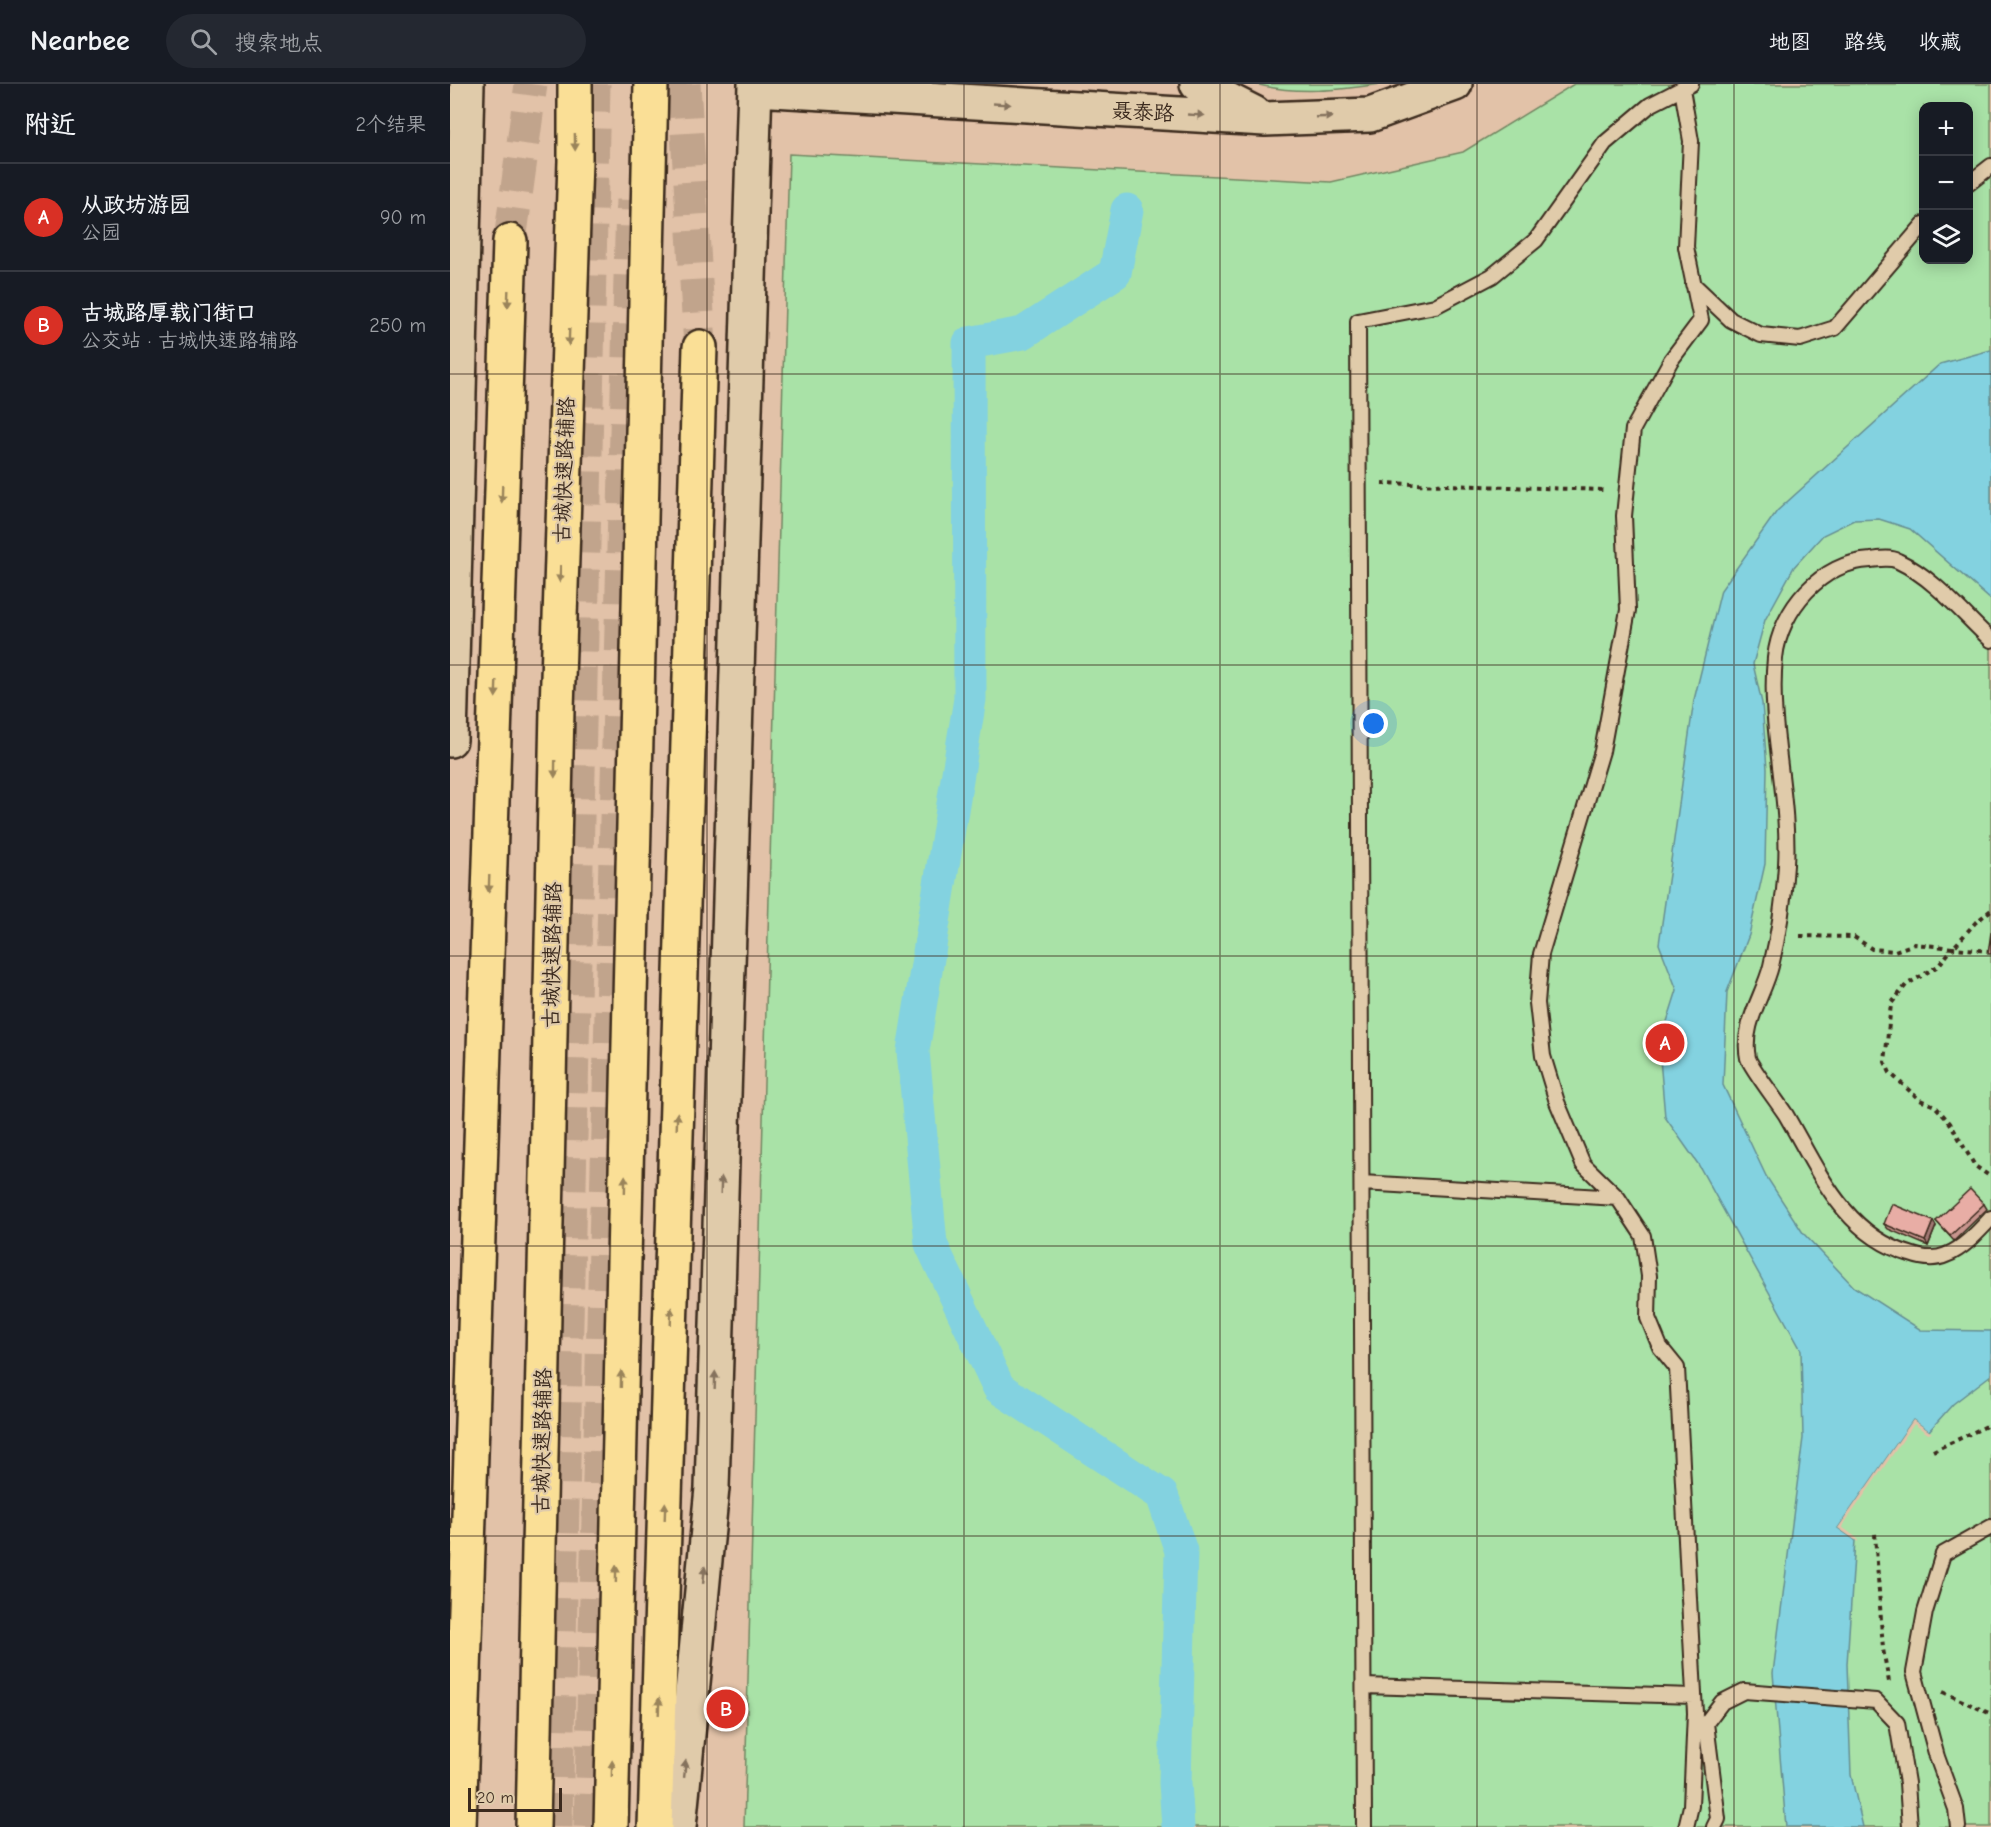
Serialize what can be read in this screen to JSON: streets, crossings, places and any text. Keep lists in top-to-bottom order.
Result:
{
  "streets": {
    "main road": ["聂泰路", "古城快速路辅路"]
  },
  "one_way": ["聂泰路"],
  "scale_bar": "20 m",
  "page": {
    "header": "Nearbee",
    "search": "搜索地点",
    "nav": ["地图", "路线", "收藏"],
    "heading": ["附近", "2个结果"],
    "map_buttons": ["+", "−"],
    "list": [
      {
        "mark": "A",
        "name": "从政坊游园",
        "note": "公园",
        "value": "90 m"
      },
      {
        "mark": "B",
        "name": "古城路厚载门街口",
        "note": "公交站 · 古城快速路辅路",
        "value": "250 m"
      }
    ],
    "pins": ["A", "B"],
    "scale": "20 m"
  }
}
